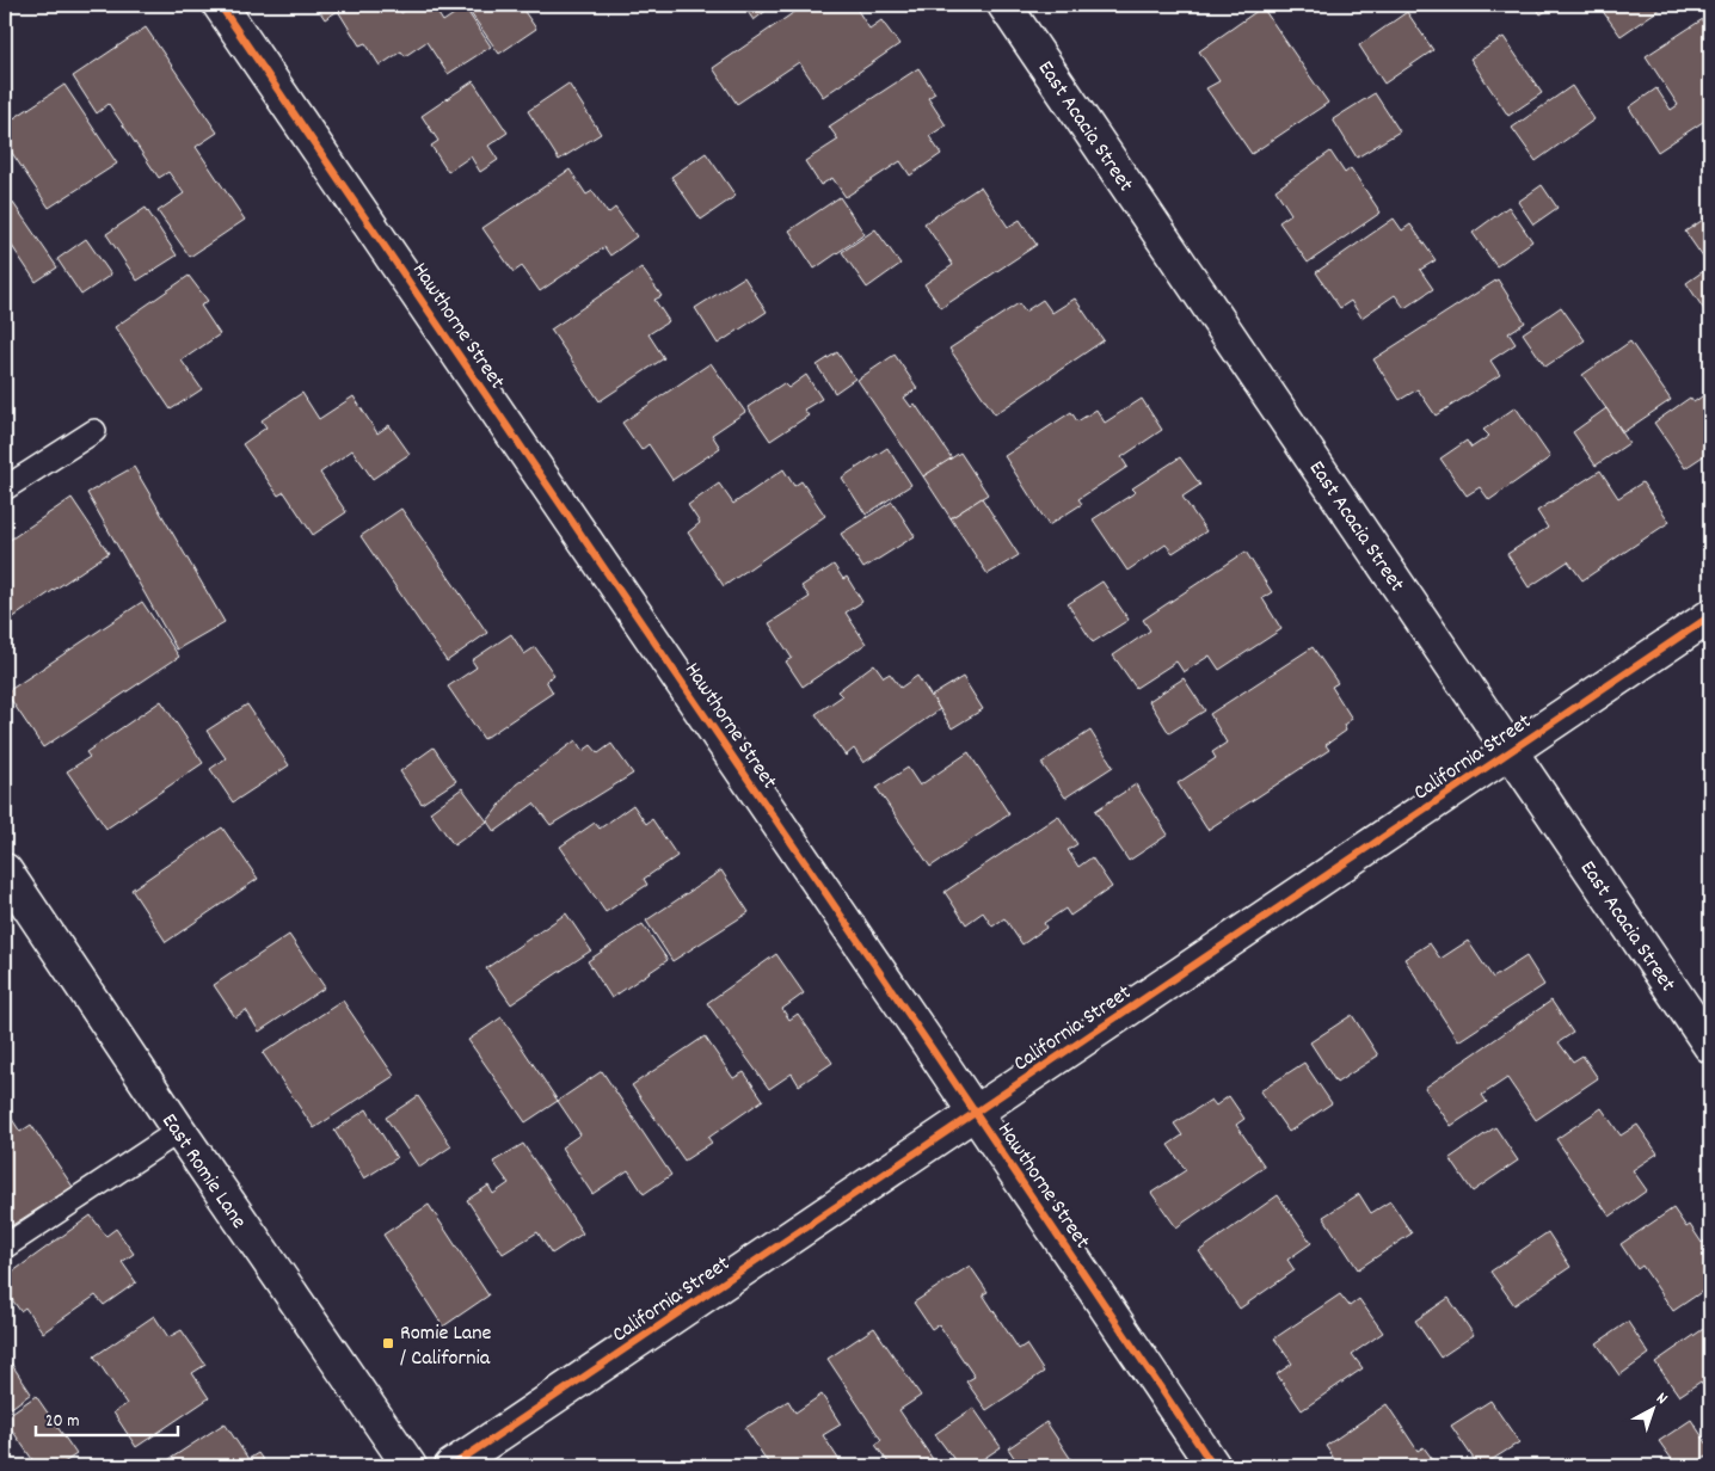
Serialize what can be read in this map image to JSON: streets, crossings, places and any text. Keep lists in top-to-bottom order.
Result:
{
  "streets": {
    "street": [
      "East Acacia Street",
      "Hawthorne Street",
      "California Street",
      "East Romie Lane"
    ]
  },
  "crossings": [
    ["East Acacia Street", "California Street"],
    ["Hawthorne Street", "California Street"]
  ],
  "places": {
    "transit": ["Romie Lane / California"]
  },
  "scale_bar": "20 m",
  "north": "top right"
}
